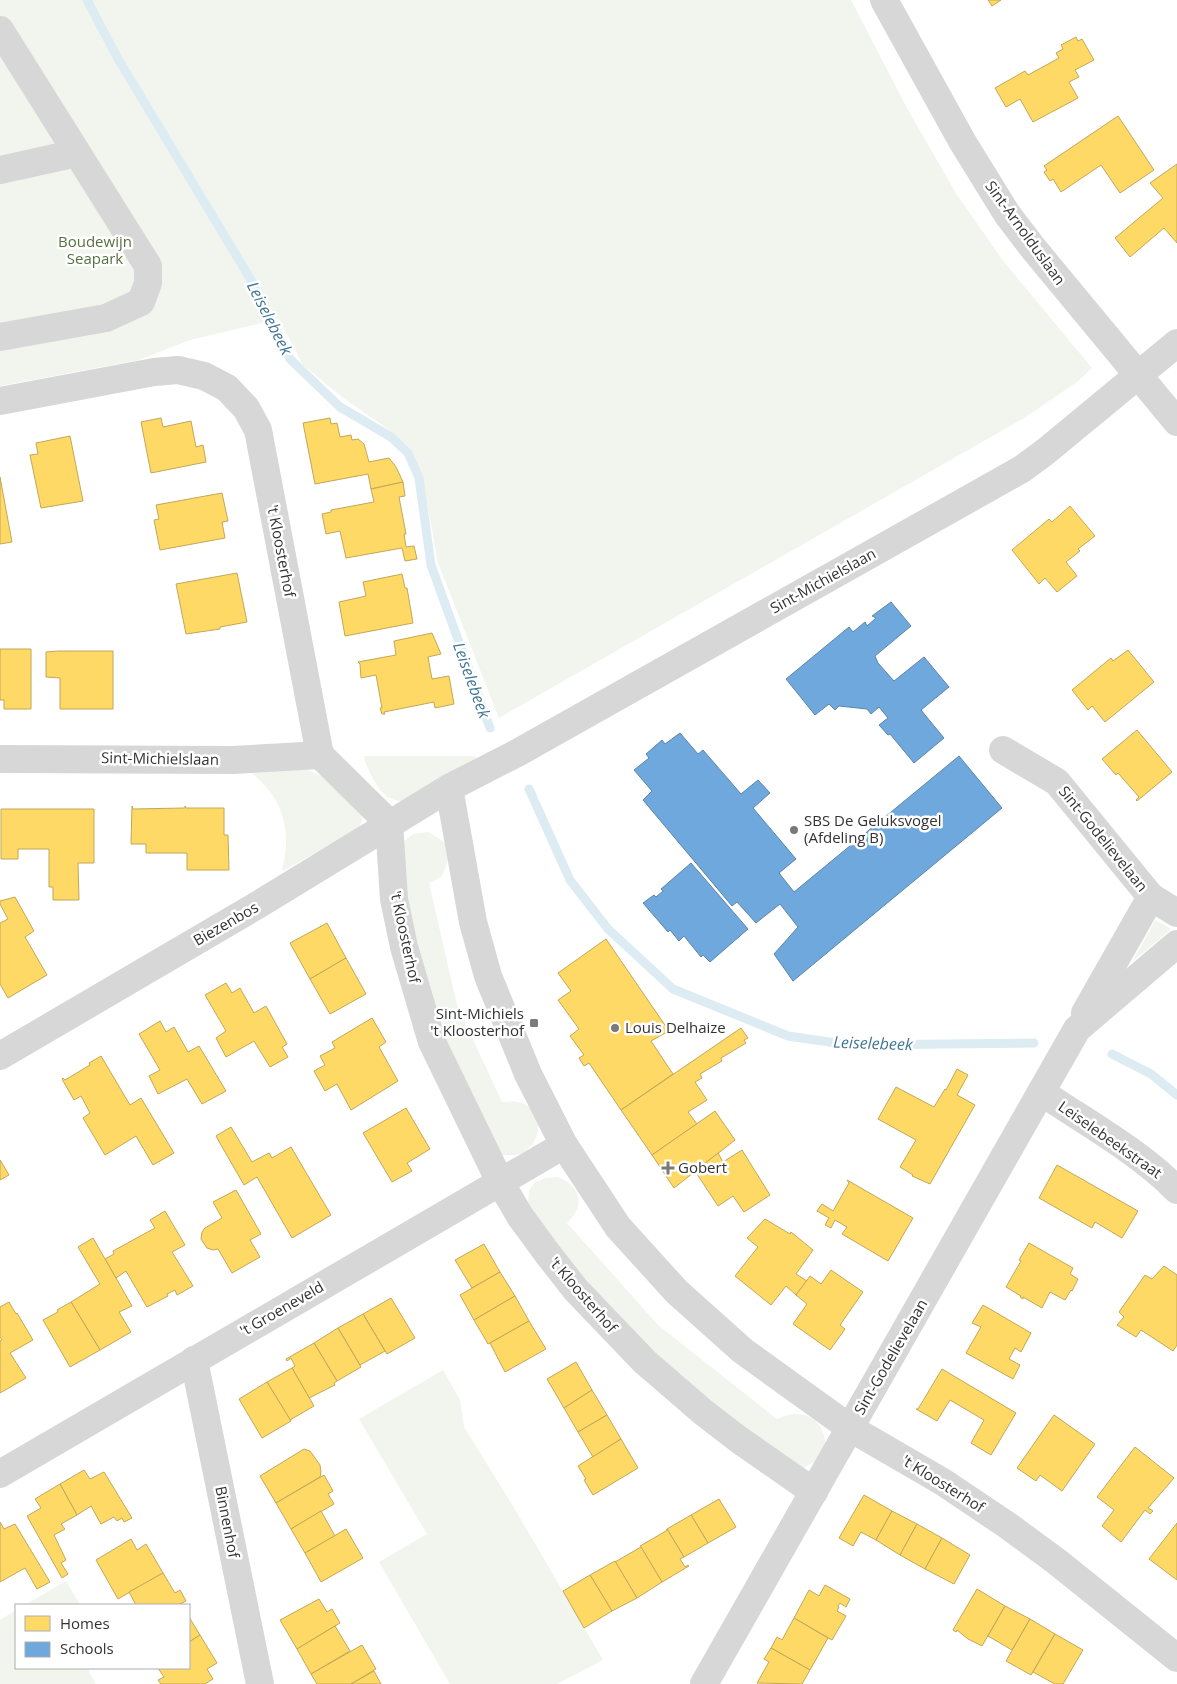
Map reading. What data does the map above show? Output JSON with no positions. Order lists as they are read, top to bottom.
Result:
{
  "streets": {
    "street": [
      "Sint-Arnolduslaan",
      "'t Kloosterhof",
      "Sint-Michielslaan",
      "Sint-Godelievelaan",
      "Biezenbos",
      "Leiselebeekstraat",
      "'t Groeneveld",
      "Binnenhof"
    ]
  },
  "crossings": [
    ["Sint-Arnolduslaan", "Sint-Michielslaan"],
    ["'t Kloosterhof", "Sint-Michielslaan"],
    ["'t Kloosterhof", "Sint-Godelievelaan"],
    ["'t Kloosterhof", "Biezenbos"],
    ["'t Kloosterhof", "'t Groeneveld"],
    ["Sint-Michielslaan", "Biezenbos"],
    ["Sint-Godelievelaan", "Leiselebeekstraat"],
    ["'t Groeneveld", "Binnenhof"]
  ],
  "water": ["Leiselebeek"],
  "parks": ["Boudewijn Seapark"],
  "places": {
    "other": ["SBS De Geluksvogel (Afdeling B)", "Louis Delhaize"],
    "transit": ["Sint-Michiels 't Kloosterhof"],
    "health": ["Gobert"]
  },
  "legend": ["Homes", "Schools"]
}
